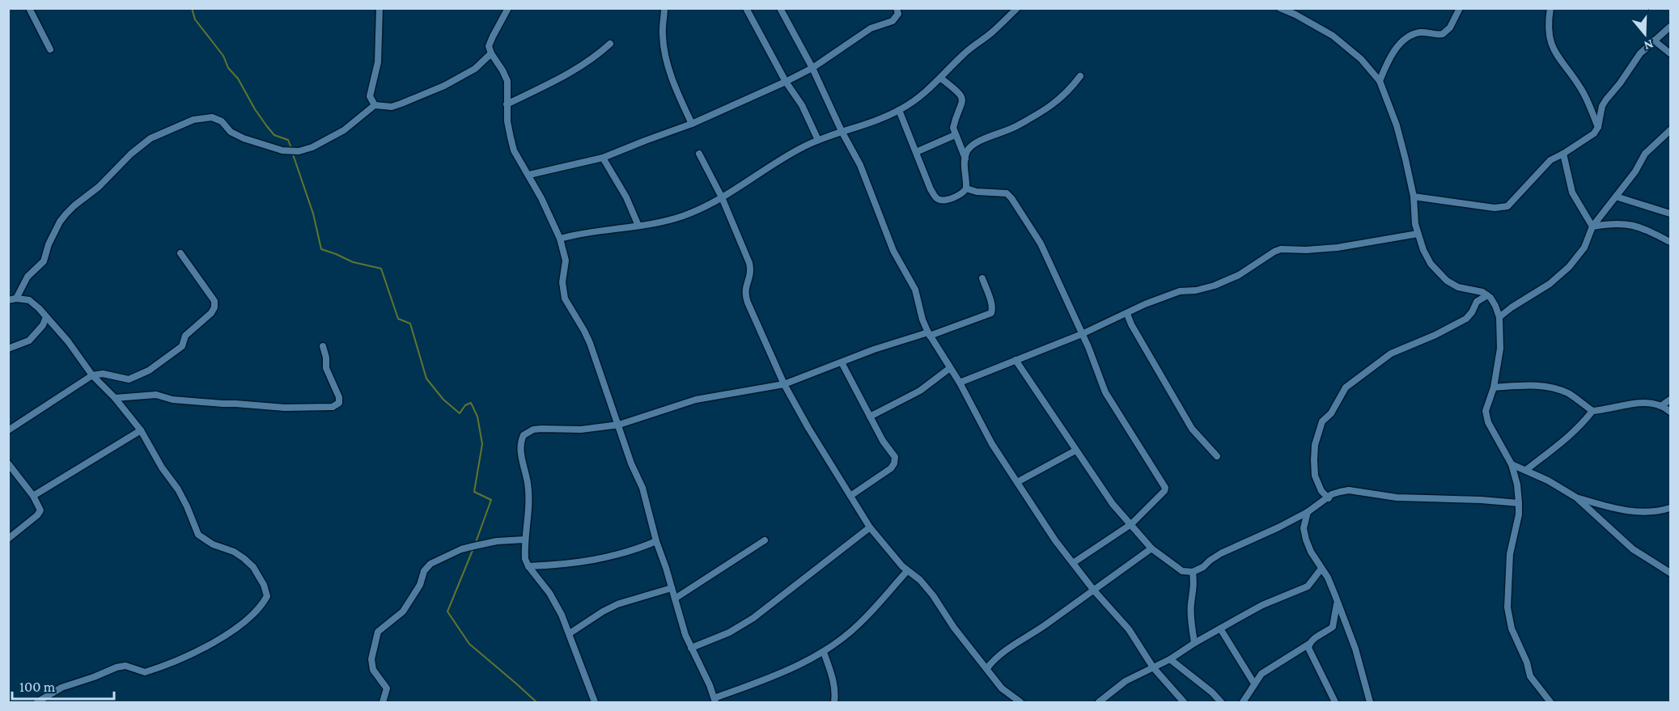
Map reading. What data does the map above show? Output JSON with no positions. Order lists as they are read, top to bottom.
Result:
{
  "scale_bar": "100 m",
  "north": "bottom"
}
